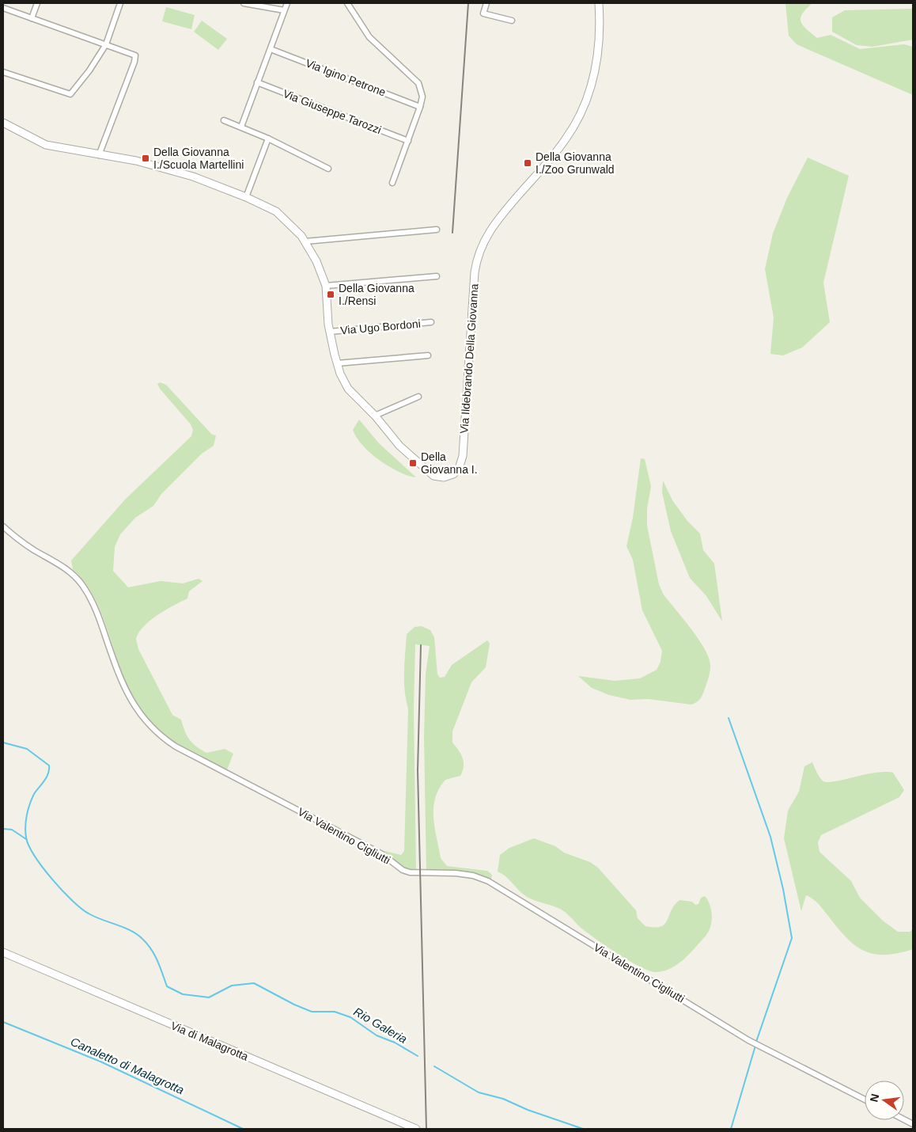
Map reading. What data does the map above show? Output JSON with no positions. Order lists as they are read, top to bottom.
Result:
{
  "streets": {
    "street": [
      "Via Igino Petrone",
      "Via Giuseppe Tarozzi",
      "Via Ugo Bordoni",
      "Via Ildebrando Della Giovanna",
      "Via Valentino Cigliutti",
      "Via di Malagrotta"
    ]
  },
  "crossings": [
    ["Via Ugo Bordoni", "Via Ildebrando Della Giovanna"]
  ],
  "water": ["Rio Galeria", "Canaletto di Malagrotta"],
  "places": {
    "transit": [
      "Della Giovanna I./Scuola Martellini",
      "Della Giovanna I./Zoo Grunwald",
      "Della Giovanna I./Rensi",
      "Della Giovanna I."
    ]
  },
  "north": "left"
}
